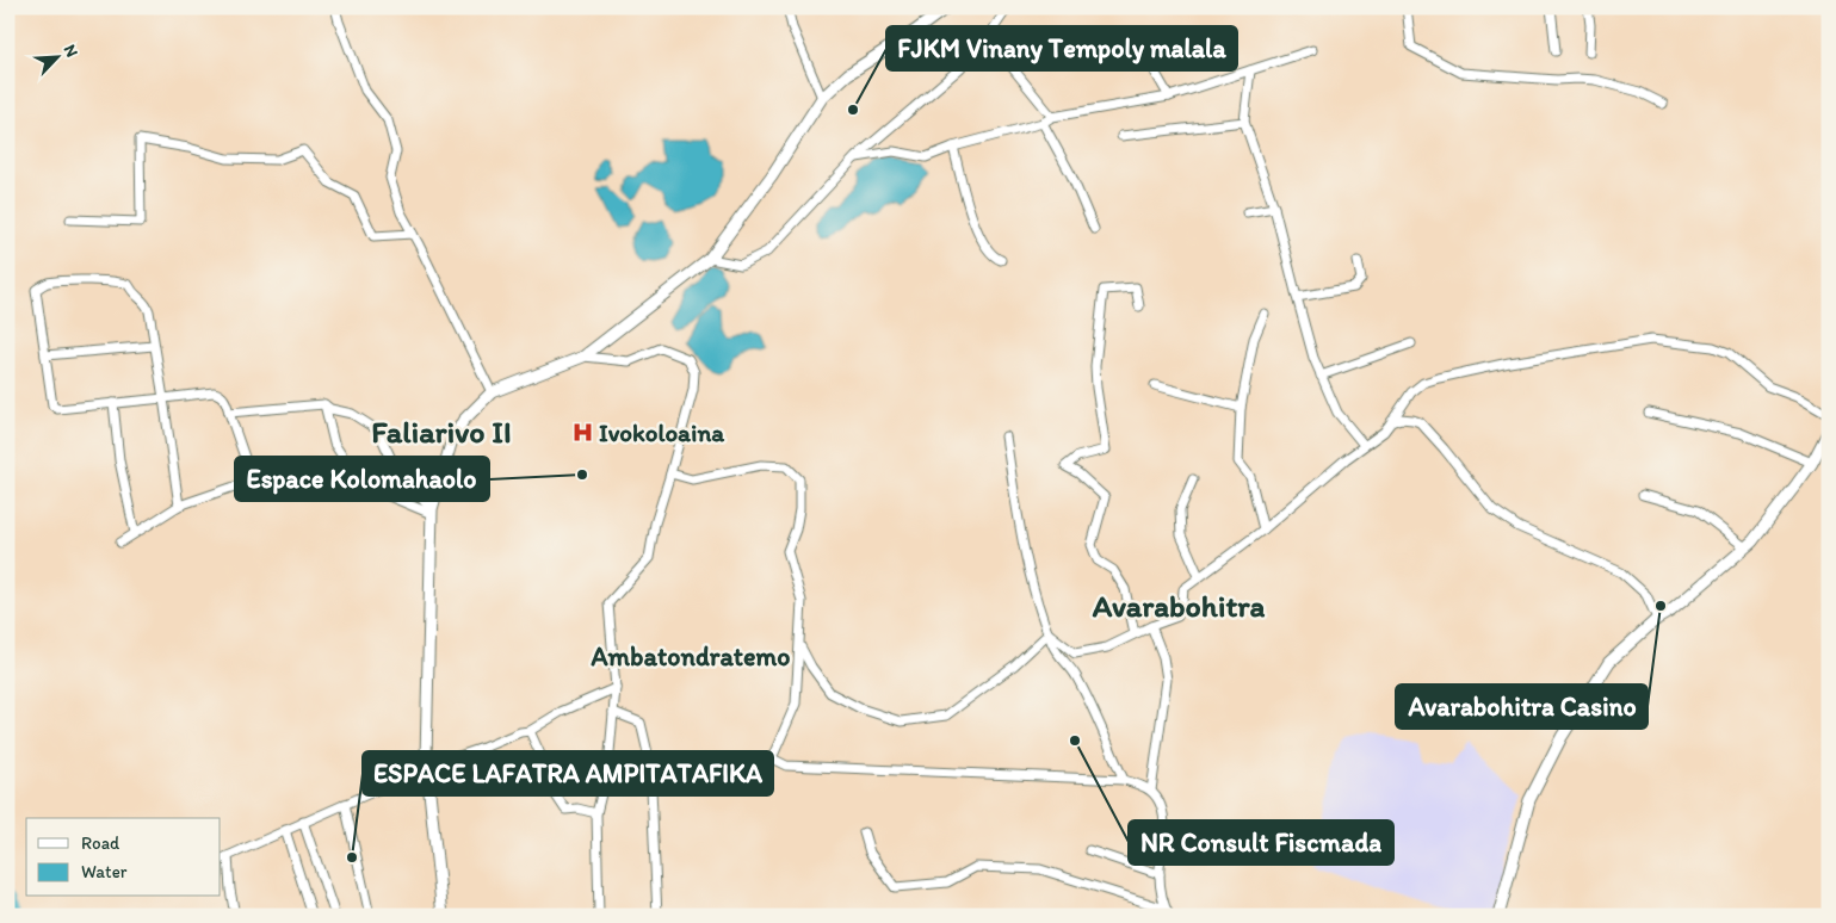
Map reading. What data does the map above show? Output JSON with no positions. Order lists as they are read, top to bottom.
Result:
{
  "districts": ["Faliarivo II", "Avarabohitra", "Ambatondratemo"],
  "places": {
    "other": [
      "FJKM Vinany Tempoly malala",
      "Espace Kolomahaolo",
      "Avarabohitra Casino",
      "NR Consult Fiscmada",
      "ESPACE LAFATRA AMPITATAFIKA"
    ],
    "hospital": ["Ivokoloaina"]
  },
  "legend": ["Road", "Water"],
  "north": "top right"
}
